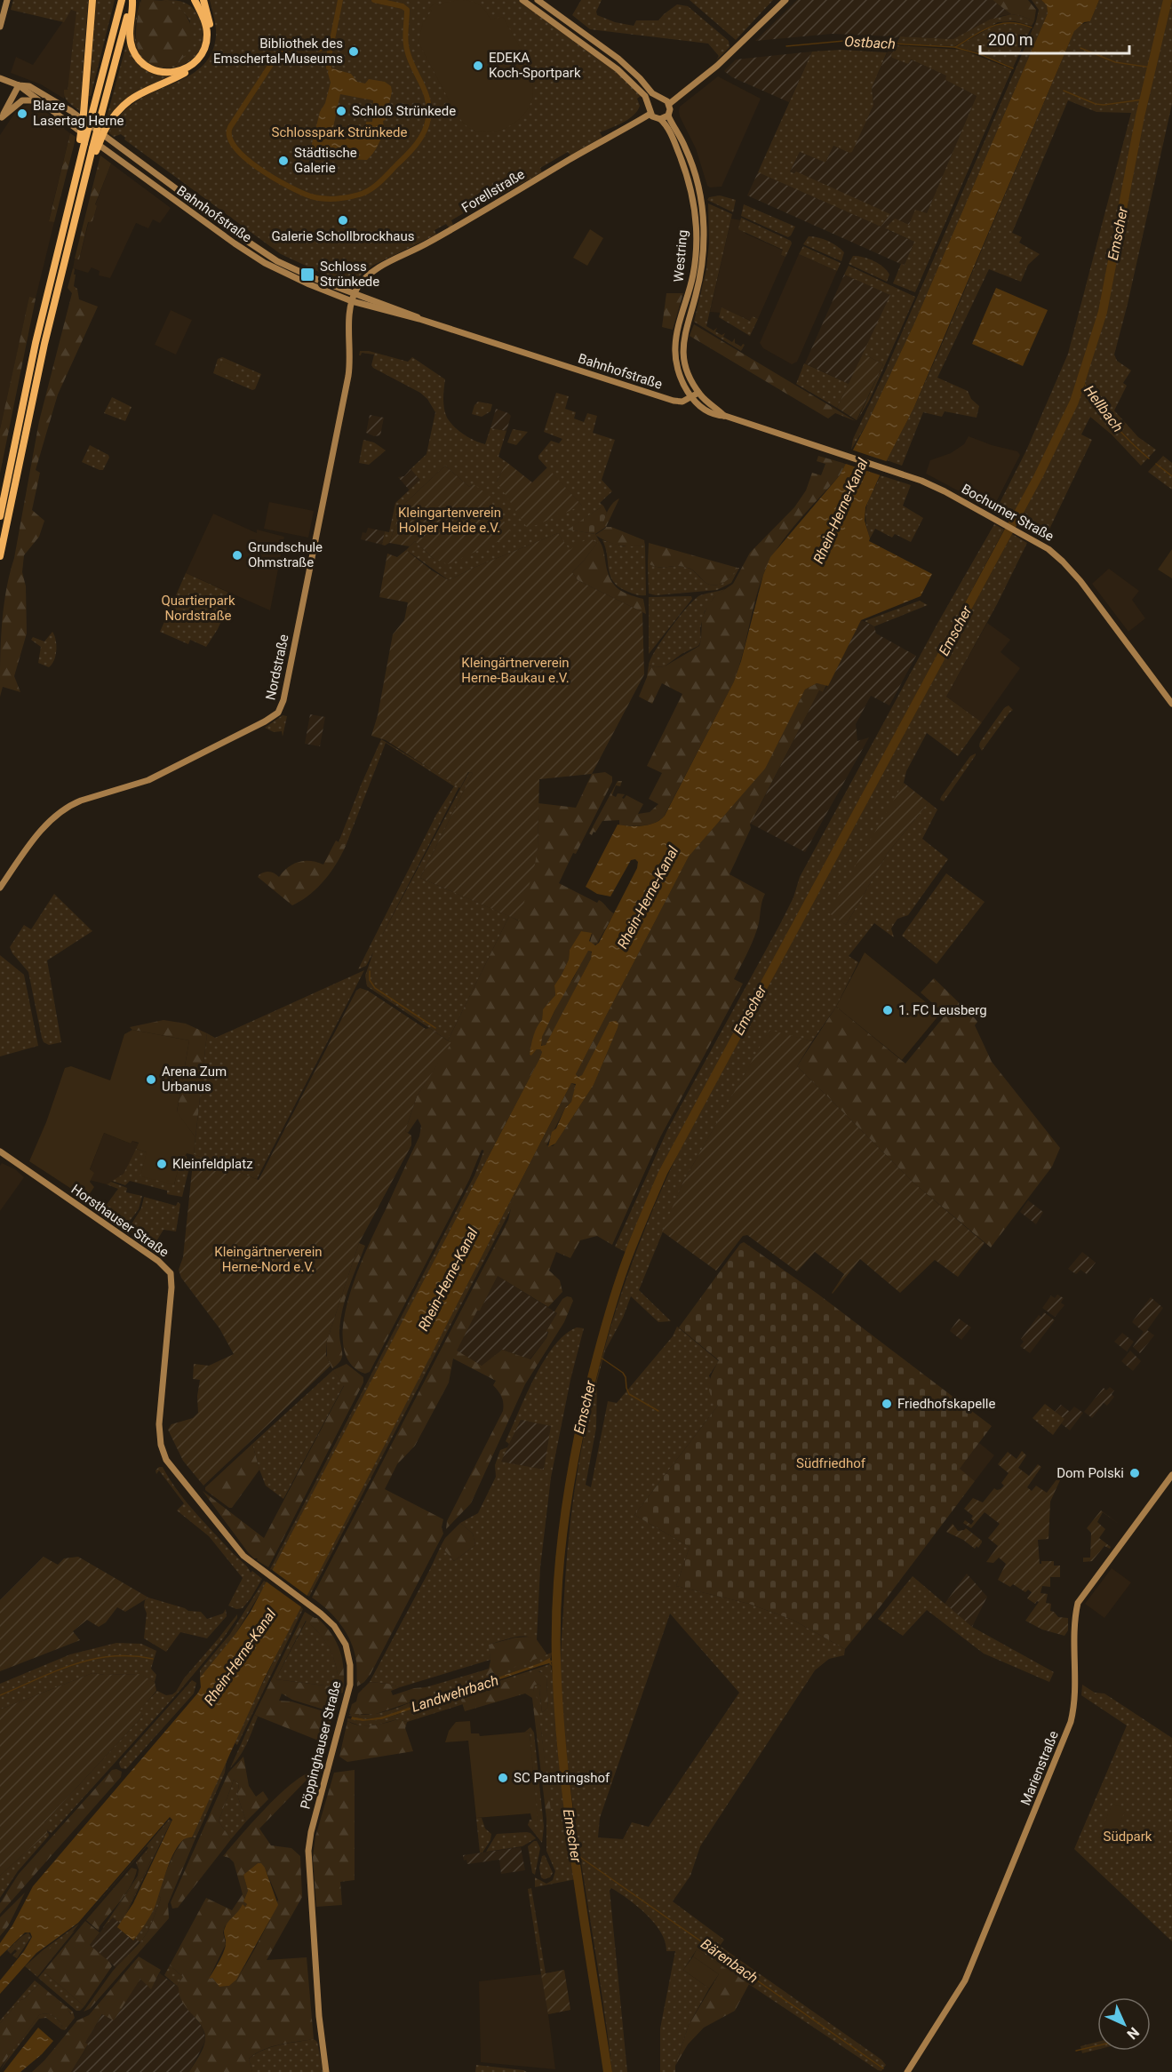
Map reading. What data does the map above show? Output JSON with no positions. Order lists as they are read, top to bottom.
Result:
{
  "streets": {
    "street": [
      "Forellstraße",
      "Bahnhofstraße",
      "Westring",
      "Bochumer Straße",
      "Nordstraße",
      "Horsthauser Straße",
      "Pöppinghauser Straße",
      "Marienstraße"
    ]
  },
  "crossings": [
    ["Forellstraße", "Bahnhofstraße"],
    ["Forellstraße", "Westring"],
    ["Forellstraße", "Nordstraße"],
    ["Bahnhofstraße", "Westring"],
    ["Bahnhofstraße", "Nordstraße"],
    ["Horsthauser Straße", "Pöppinghauser Straße"]
  ],
  "water": [
    "Ostbach",
    "Emscher",
    "Hellbach",
    "Rhein-Herne-Kanal",
    "Landwehrbach",
    "Bärenbach"
  ],
  "parks": [
    "Schlosspark Strünkede",
    "Kleingartenverein Holper Heide e.V.",
    "Quartierpark Nordstraße",
    "Kleingärtnerverein Herne-Baukau e.V.",
    "Kleingärtnerverein Herne-Nord e.V.",
    "Südfriedhof",
    "Südpark"
  ],
  "places": {
    "other": [
      "Bibliothek des Emschertal-Museums",
      "EDEKA Koch-Sportpark",
      "Schloß Strünkede",
      "Blaze Lasertag Herne",
      "Städtische Galerie",
      "Galerie Schollbrockhaus",
      "Grundschule Ohmstraße",
      "1. FC Leusberg",
      "Arena Zum Urbanus",
      "Kleinfeldplatz",
      "Friedhofskapelle",
      "Dom Polski",
      "SC Pantringshof"
    ],
    "transit": ["Schloss Strünkede"]
  },
  "scale_bar": "200 m",
  "north": "bottom right"
}
